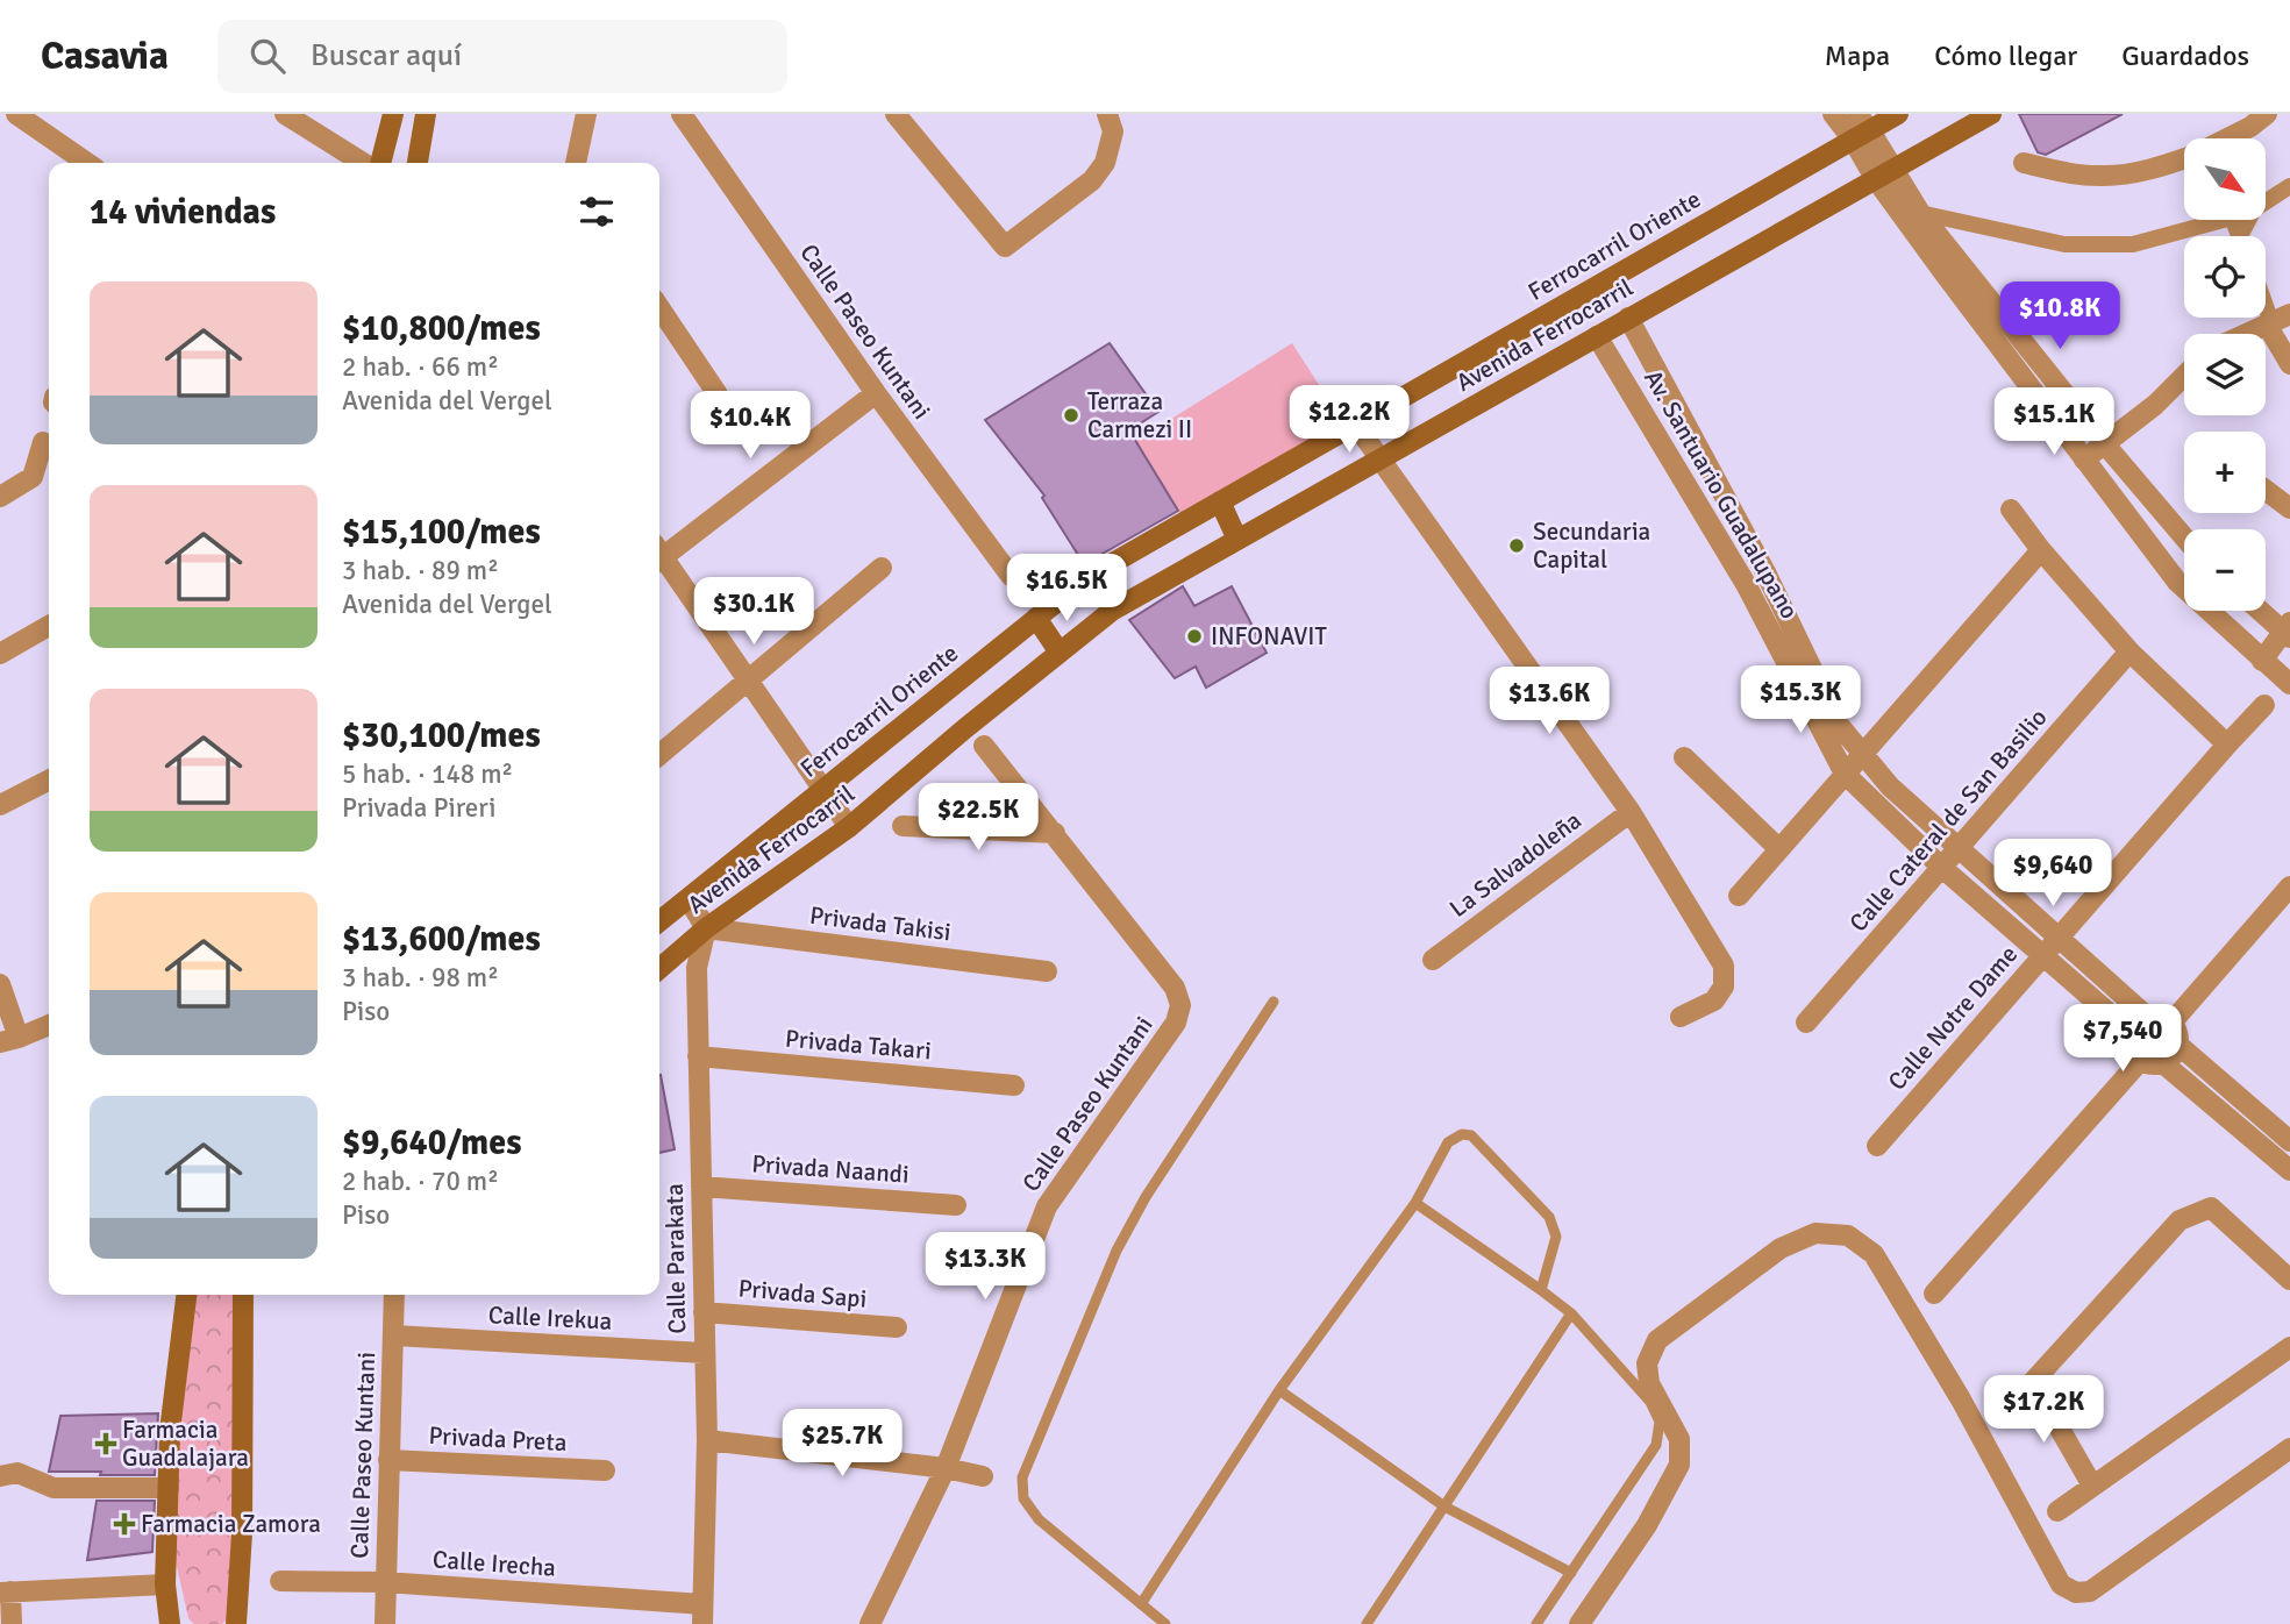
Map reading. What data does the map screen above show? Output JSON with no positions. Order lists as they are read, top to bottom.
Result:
{
  "streets": {
    "main road": ["Ferrocarril Oriente", "Avenida Ferrocarril"],
    "street": [
      "Calle Paseo Kuntani",
      "Av. Santuario Guadalupano",
      "Calle Cateral de San Basilio",
      "La Salvadoleña",
      "Privada Takisi",
      "Calle Notre Dame",
      "Privada Takari",
      "Privada Naandi",
      "Calle Parakata",
      "Privada Sapi",
      "Calle Irekua",
      "Privada Preta",
      "Calle Irecha"
    ]
  },
  "crossings": [
    ["Calle Paseo Kuntani", "Calle Irekua"],
    ["Calle Paseo Kuntani", "Privada Preta"],
    ["Calle Paseo Kuntani", "Calle Irecha"],
    ["Avenida Ferrocarril", "Av. Santuario Guadalupano"],
    ["Avenida Ferrocarril", "Privada Takisi"],
    ["Avenida Ferrocarril", "Calle Parakata"],
    ["Av. Santuario Guadalupano", "Calle Cateral de San Basilio"],
    ["Av. Santuario Guadalupano", "Calle Notre Dame"],
    ["Privada Takisi", "Calle Parakata"],
    ["Privada Takari", "Calle Parakata"],
    ["Privada Naandi", "Calle Parakata"],
    ["Calle Parakata", "Privada Sapi"],
    ["Calle Parakata", "Calle Irekua"],
    ["Calle Parakata", "Calle Irecha"]
  ],
  "places": {
    "other": ["Terraza Carmezi II", "Secundaria Capital", "INFONAVIT"],
    "health": ["Farmacia Guadalajara", "Farmacia Zamora"]
  },
  "north": "bottom right",
  "page": {
    "header": "Casavia",
    "search": "Buscar aquí",
    "nav": ["Mapa", "Cómo llegar", "Guardados"],
    "map_buttons": ["+", "−"],
    "heading": "14 viviendas",
    "list": [
      {
        "name": "$10,800/mes",
        "note": "2 hab. · 66 m² · Avenida del Vergel"
      },
      {
        "name": "$15,100/mes",
        "note": "3 hab. · 89 m² · Avenida del Vergel"
      },
      {
        "name": "$30,100/mes",
        "note": "5 hab. · 148 m² · Privada Pireri"
      },
      {
        "name": "$13,600/mes",
        "note": "3 hab. · 98 m² · Piso"
      },
      {
        "name": "$9,640/mes",
        "note": "2 hab. · 70 m² · Piso"
      }
    ],
    "price": [
      "$10.8K",
      "$12.2K",
      "$15.1K",
      "$10.4K",
      "$16.5K",
      "$30.1K",
      "$15.3K",
      "$13.6K",
      "$22.5K",
      "$9,640",
      "$7,540",
      "$13.3K",
      "$17.2K",
      "$25.7K"
    ]
  }
}
